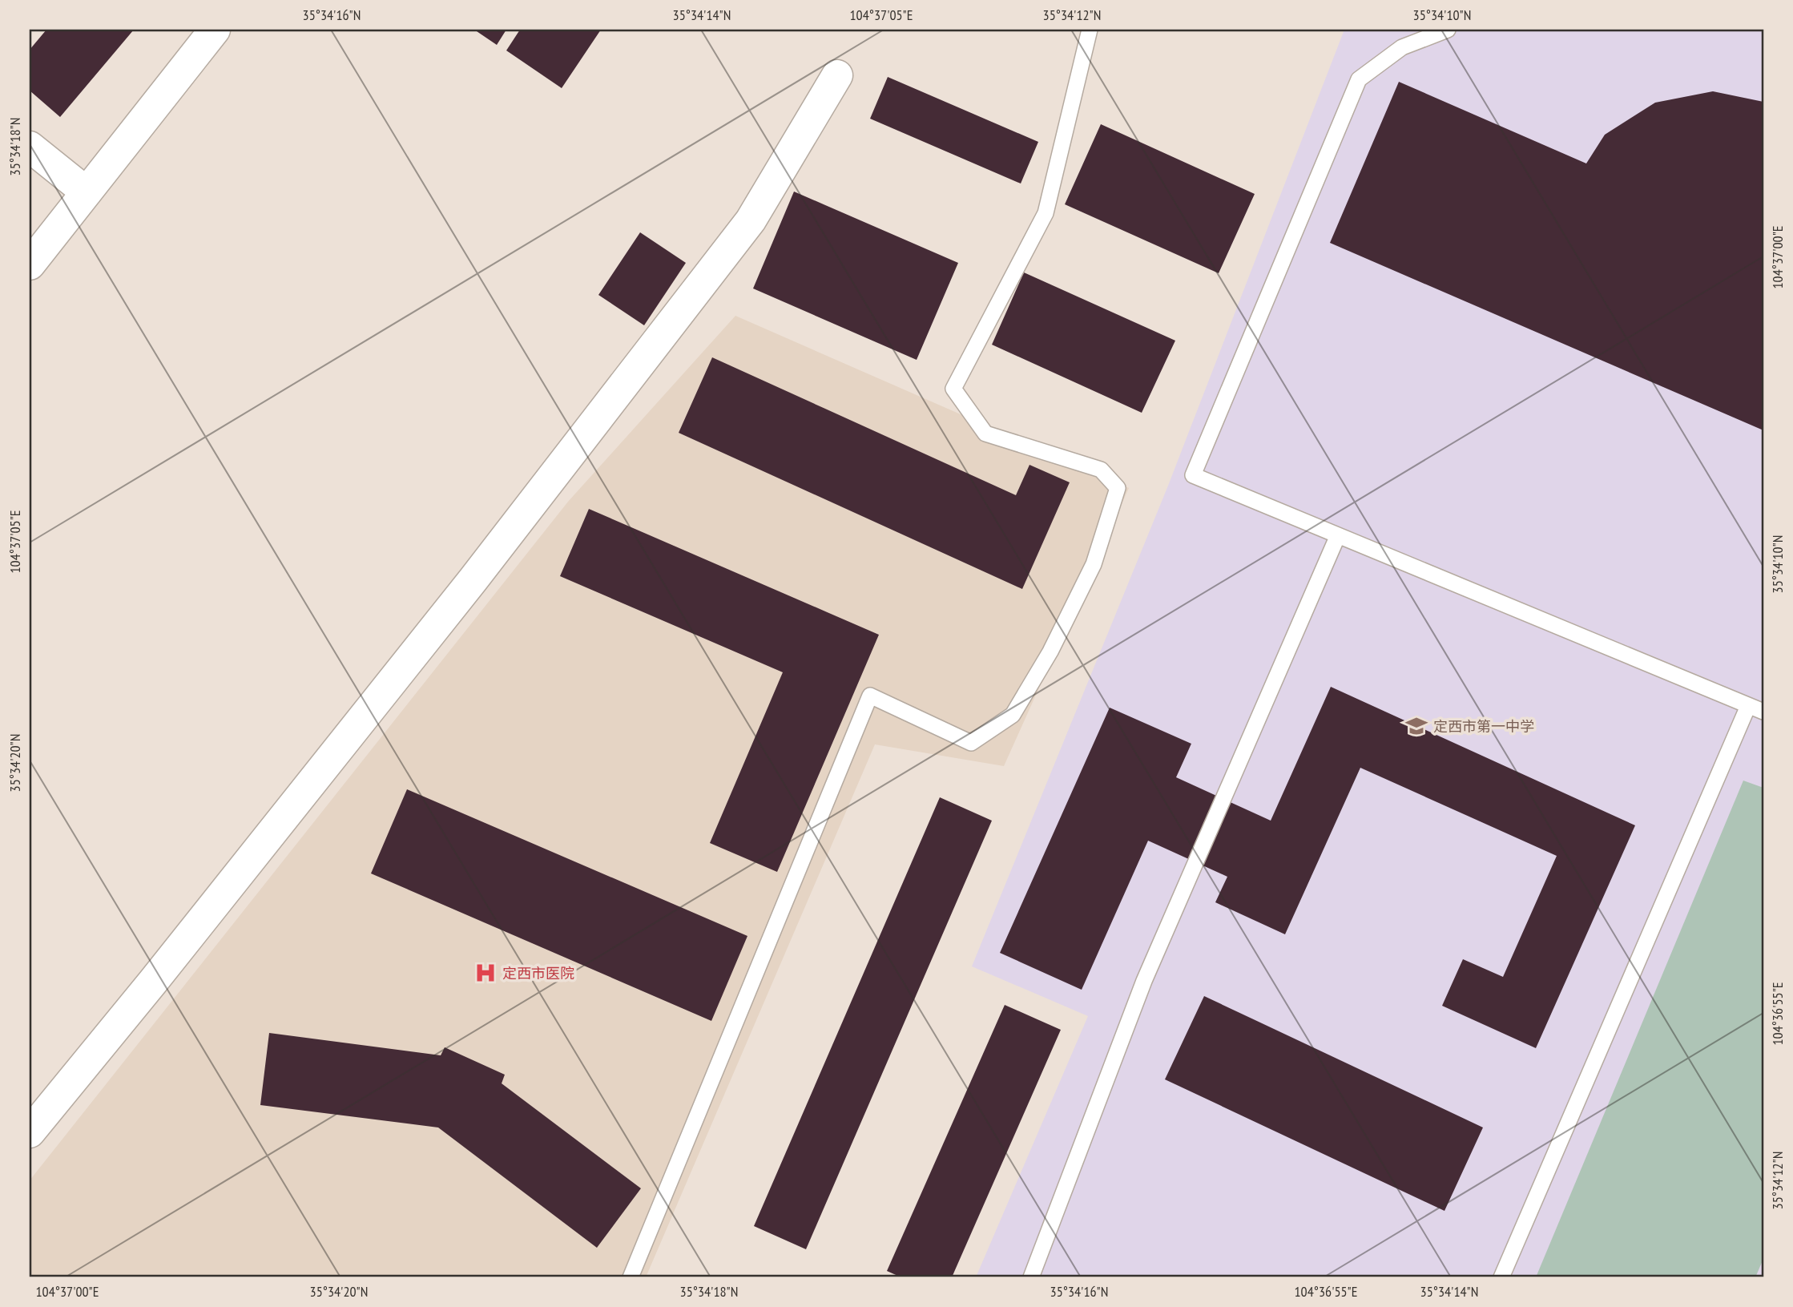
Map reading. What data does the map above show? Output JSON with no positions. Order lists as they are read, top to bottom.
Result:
{
  "places": {
    "school or university": ["定西市第一中学"],
    "hospital": ["定西市医院"]
  },
  "coordinates": [
    "35°34'16\"N",
    "35°34'14\"N",
    "104°37'05\"E",
    "35°34'12\"N",
    "35°34'10\"N",
    "35°34'18\"N",
    "104°37'00\"E",
    "35°34'20\"N",
    "104°36'55\"E"
  ]
}
